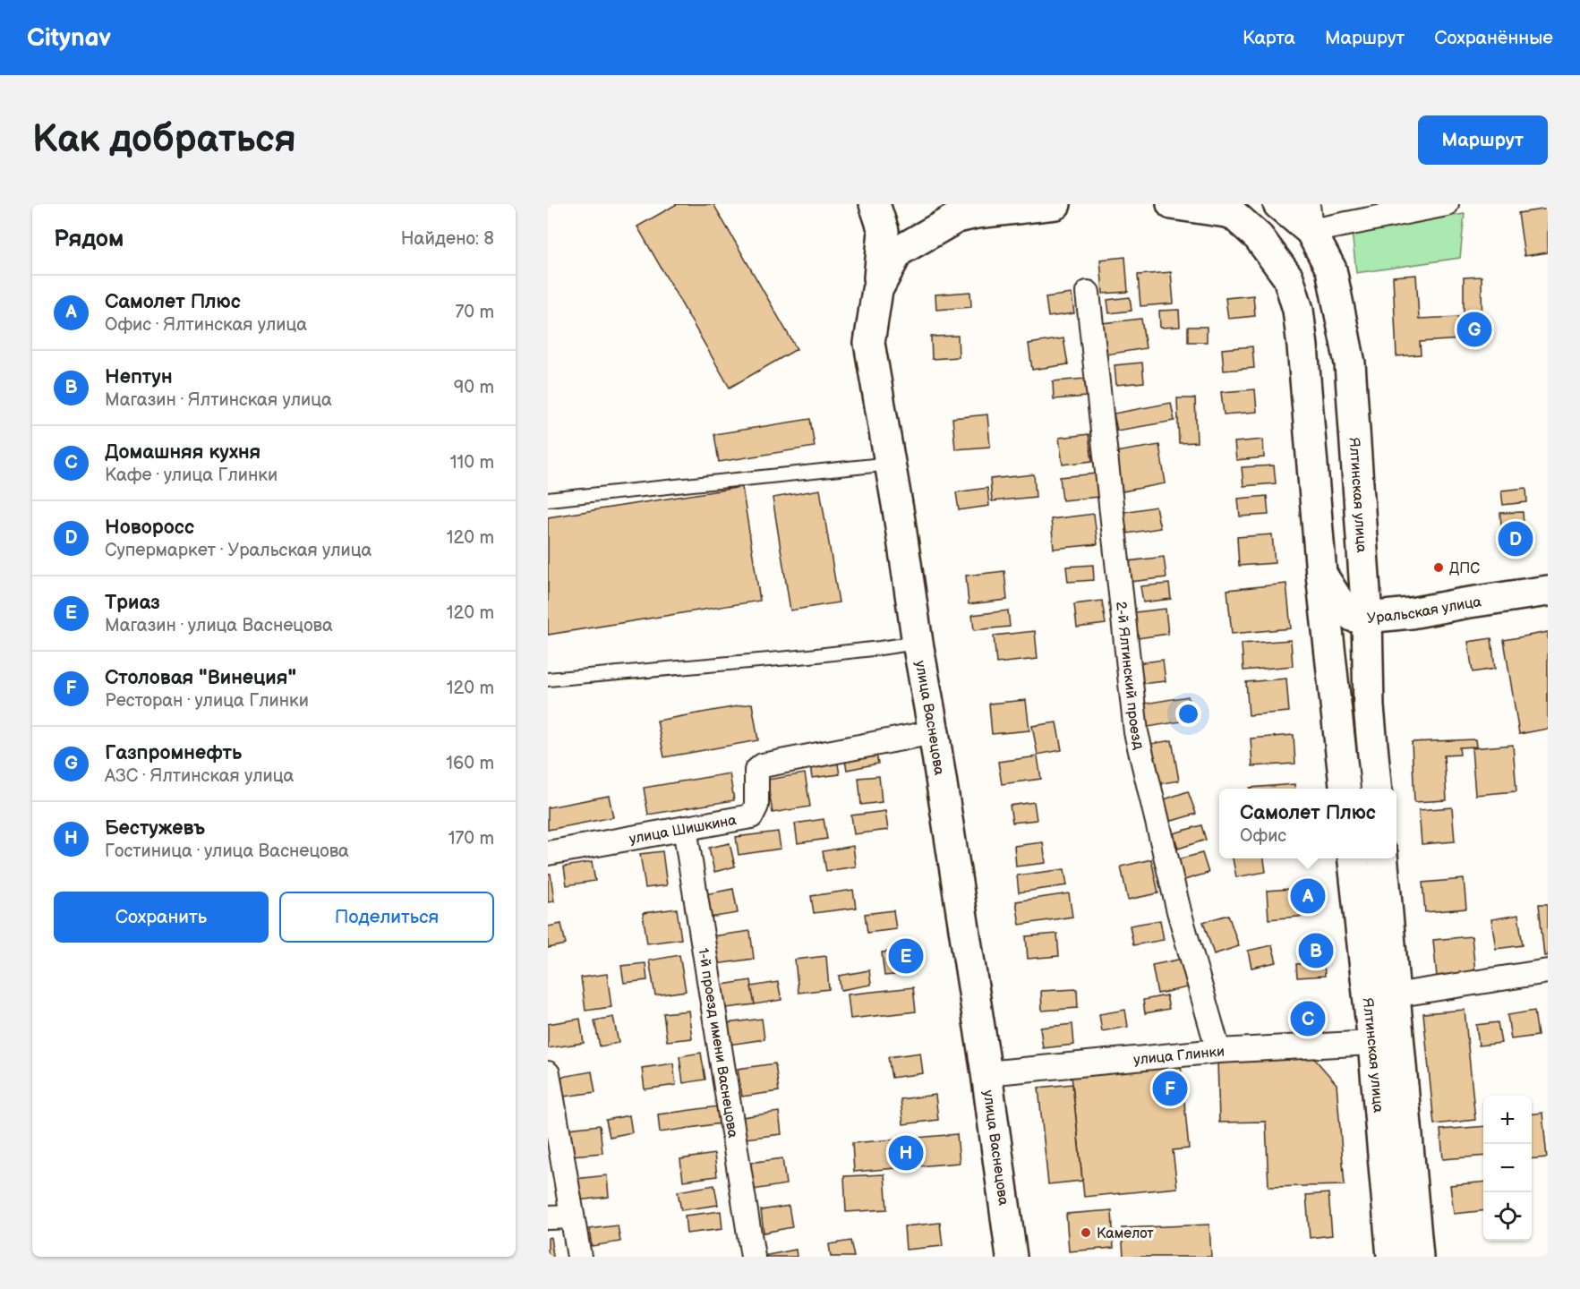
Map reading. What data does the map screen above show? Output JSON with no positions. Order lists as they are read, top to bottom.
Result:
{
  "streets": {
    "main road": ["Ялтинская улица", "Уральская улица", "улица Васнецова"],
    "street": [
      "2-й Ялтинский проезд",
      "улица Шишкина",
      "1-й проезд имени Васнецова",
      "улица Глинки"
    ]
  },
  "crossings": [
    ["Ялтинская улица", "Уральская улица"],
    ["Ялтинская улица", "улица Глинки"],
    ["2-й Ялтинский проезд", "улица Глинки"],
    ["улица Васнецова", "улица Шишкина"],
    ["улица Васнецова", "улица Глинки"],
    ["улица Шишкина", "1-й проезд имени Васнецова"]
  ],
  "places": ["ДПС", "Камелот"],
  "page": {
    "header": "Citynav",
    "nav": ["Карта", "Маршрут", "Сохранённые"],
    "buttons": [
      "Маршрут",
      ["Сохранить", "Поделиться"]
    ],
    "title": "Как добраться",
    "heading": ["Рядом", "Найдено: 8"],
    "list": [
      {
        "mark": "A",
        "name": "Самолет Плюс",
        "note": "Офис · Ялтинская улица",
        "value": "70 m"
      },
      {
        "mark": "B",
        "name": "Нептун",
        "note": "Магазин · Ялтинская улица",
        "value": "90 m"
      },
      {
        "mark": "C",
        "name": "Домашняя кухня",
        "note": "Кафе · улица Глинки",
        "value": "110 m"
      },
      {
        "mark": "D",
        "name": "Новоросс",
        "note": "Супермаркет · Уральская улица",
        "value": "120 m"
      },
      {
        "mark": "E",
        "name": "Триаз",
        "note": "Магазин · улица Васнецова",
        "value": "120 m"
      },
      {
        "mark": "F",
        "name": "Столовая \"Винеция\"",
        "note": "Ресторан · улица Глинки",
        "value": "120 m"
      },
      {
        "mark": "G",
        "name": "Газпромнефть",
        "note": "АЗС · Ялтинская улица",
        "value": "160 m"
      },
      {
        "mark": "H",
        "name": "Бестужевъ",
        "note": "Гостиница · улица Васнецова",
        "value": "170 m"
      }
    ],
    "pins": [
      "G",
      "D",
      "A",
      "B",
      "E",
      "C",
      "F",
      "H"
    ],
    "popup": ["Самолет Плюс", "Офис"],
    "map_buttons": ["+", "−"]
  }
}
